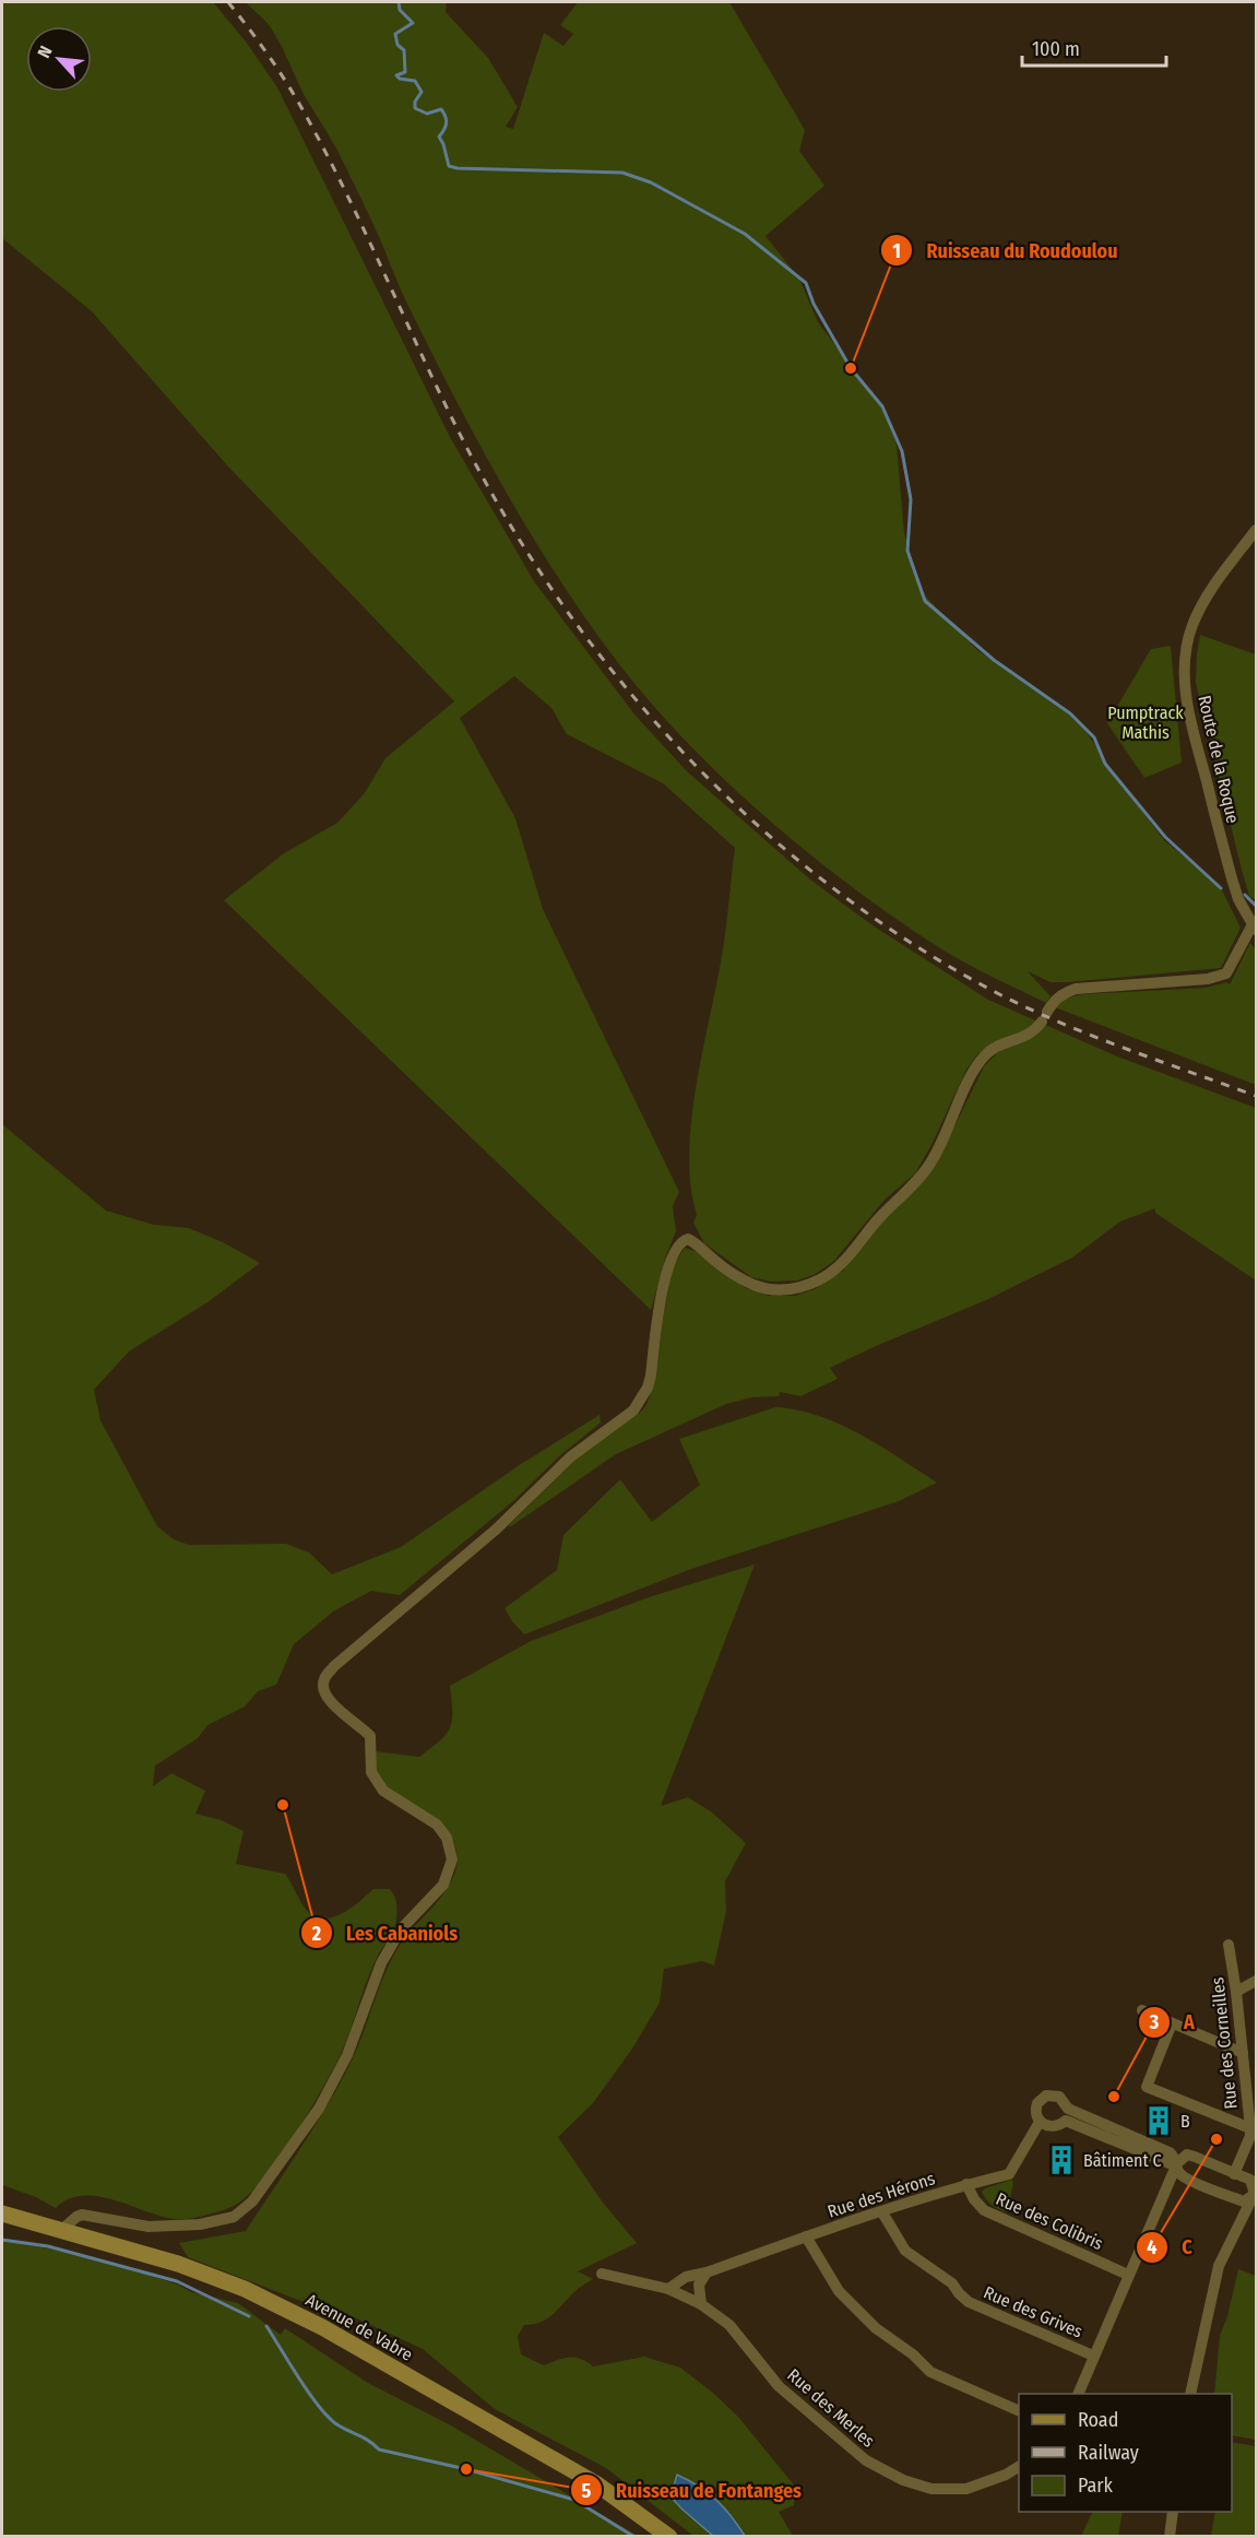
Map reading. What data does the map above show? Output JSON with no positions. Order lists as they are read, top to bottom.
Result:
{
  "streets": {
    "main road": ["Avenue de Vabre"],
    "street": [
      "Route de la Roque",
      "Rue des Corneilles",
      "Rue des Hérons",
      "Rue des Colibris",
      "Rue des Grives",
      "Rue des Merles"
    ]
  },
  "crossings": [
    ["Rue des Hérons", "Rue des Colibris"],
    ["Rue des Hérons", "Rue des Grives"]
  ],
  "parks": ["Pumptrack Mathis"],
  "places": {
    "other": [
      "Ruisseau du Roudoulou",
      "Les Cabaniols",
      "A",
      "C",
      "Ruisseau de Fontanges"
    ],
    "building": ["B", "Bâtiment C"]
  },
  "legend": ["Road", "Railway", "Park"],
  "scale_bar": "100 m",
  "north": "top left"
}
